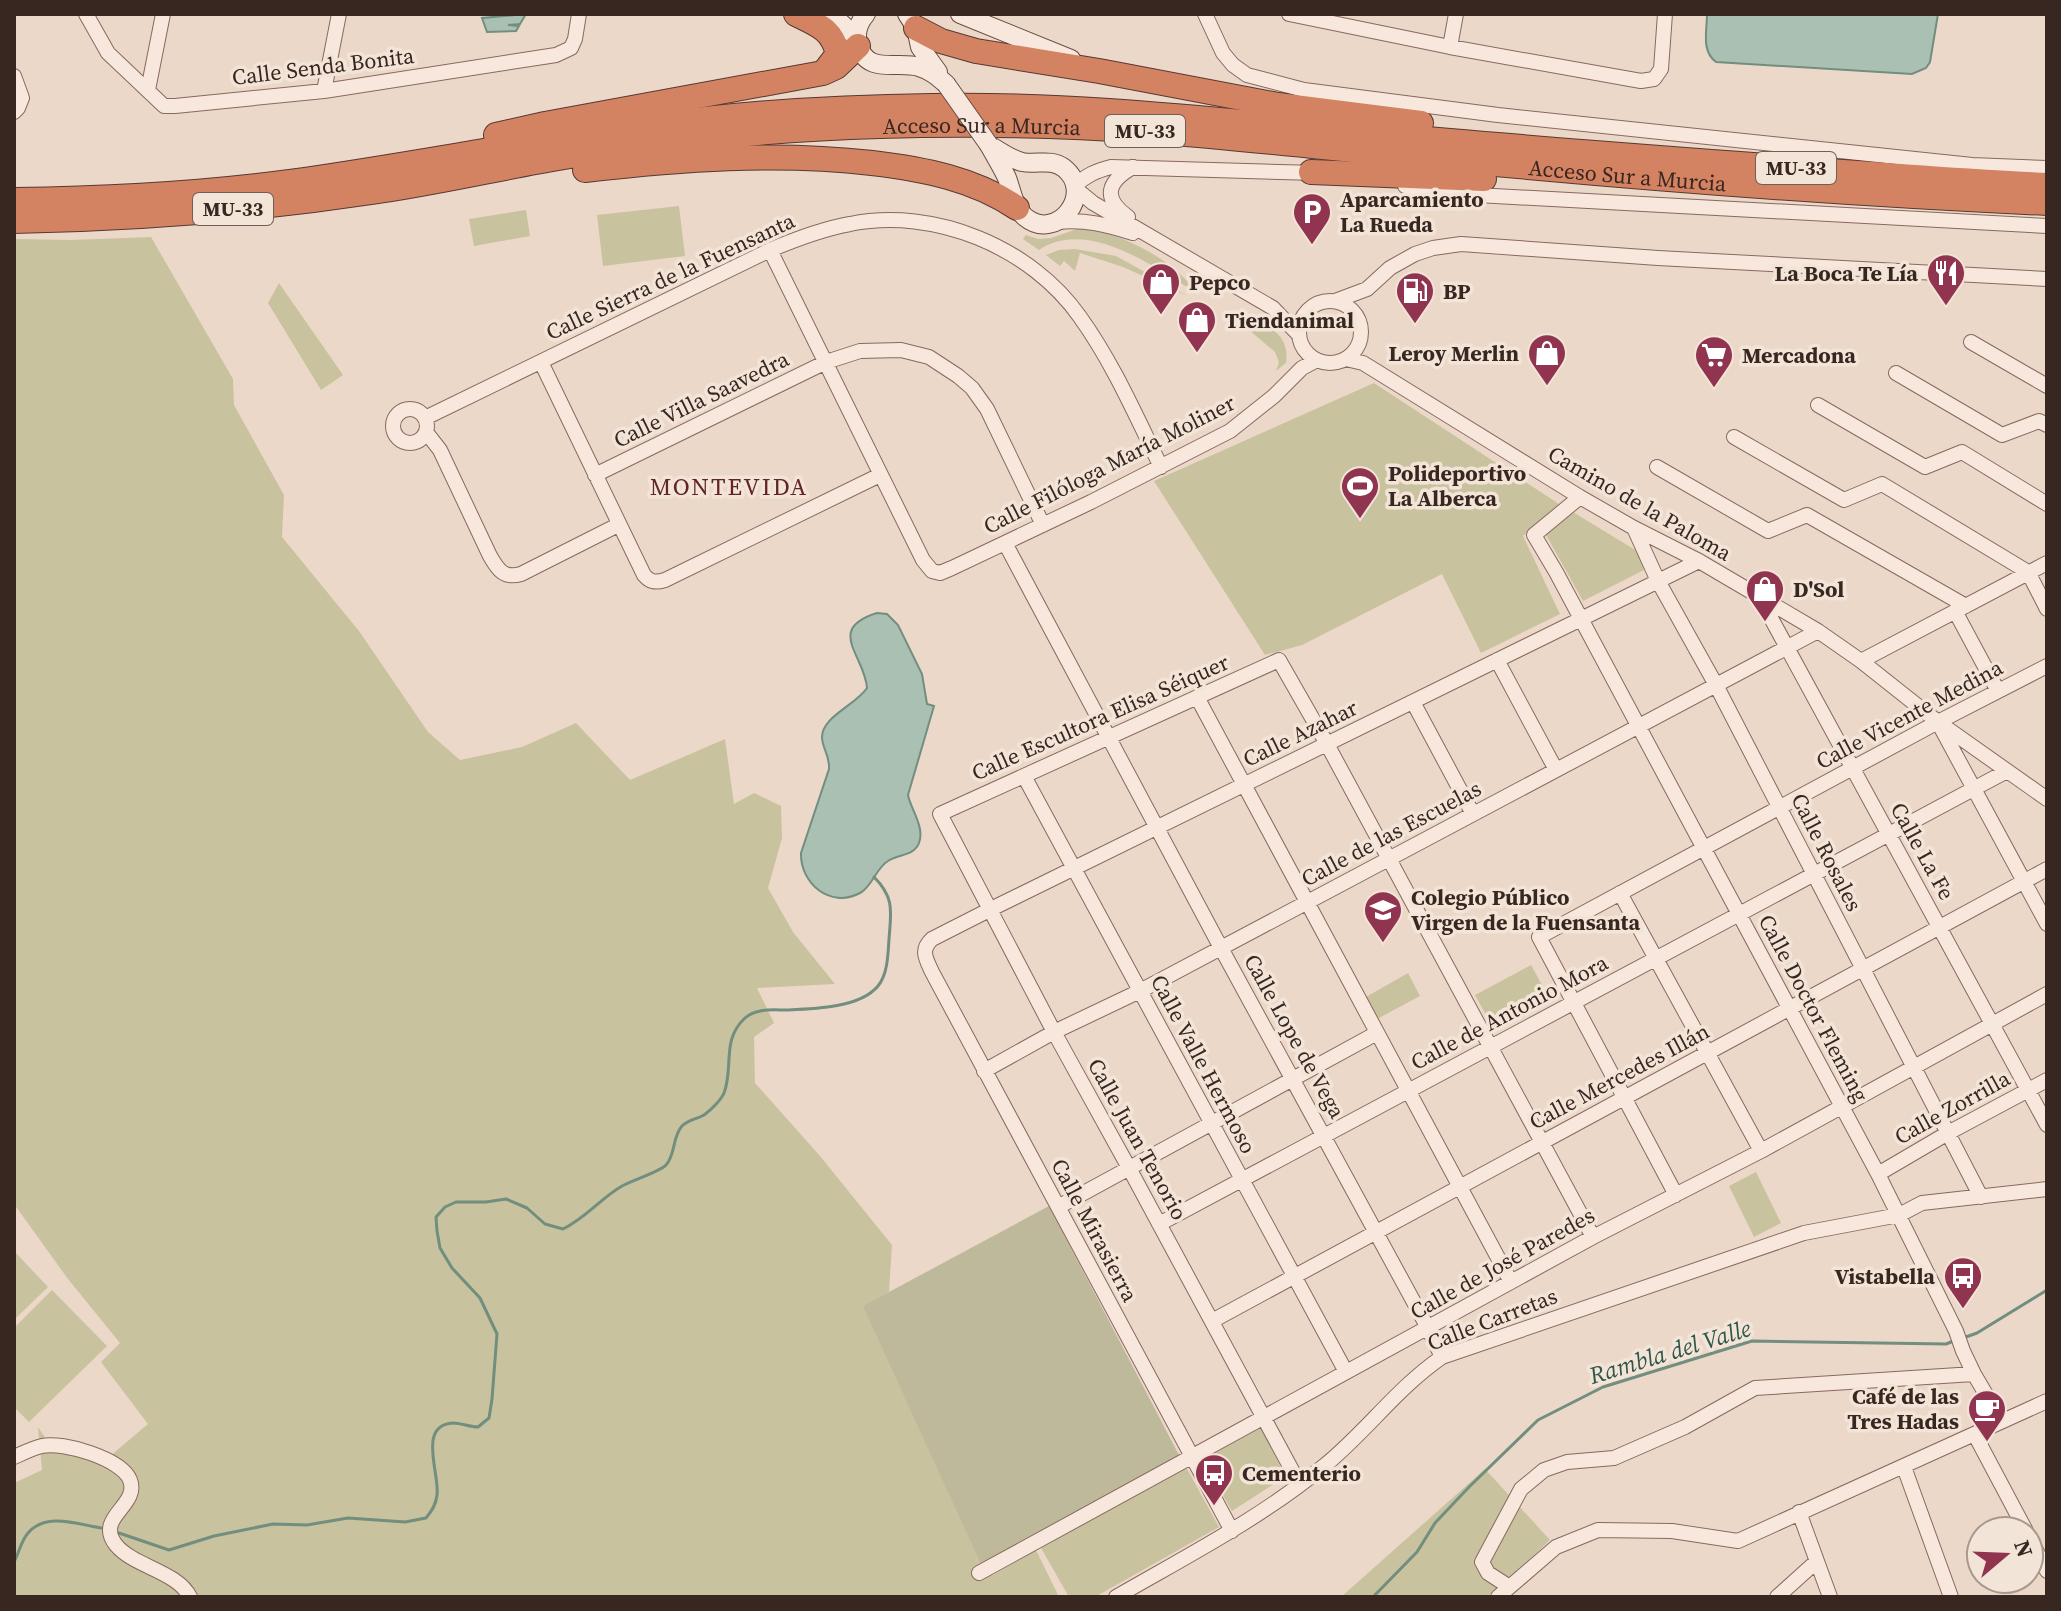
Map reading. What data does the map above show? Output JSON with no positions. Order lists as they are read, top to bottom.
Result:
{
  "streets": {
    "highway": ["Acceso Sur a Murcia", "MU-33"],
    "street": [
      "Calle Senda Bonita",
      "Calle Sierra de la Fuensanta",
      "Calle Villa Saavedra",
      "Calle Filóloga María Moliner",
      "Camino de la Paloma",
      "Calle Vicente Medina",
      "Calle Escultora Elisa Séiquer",
      "Calle Azahar",
      "Calle de las Escuelas",
      "Calle La Fe",
      "Calle Rosales",
      "Calle Doctor Fleming",
      "Calle de Antonio Mora",
      "Calle Lope de Vega",
      "Calle Valle Hermoso",
      "Calle Mercedes Illán",
      "Calle Zorrilla",
      "Calle Juan Tenorio",
      "Calle Mirasierra",
      "Calle de José Paredes",
      "Calle Carretas"
    ]
  },
  "crossings": [
    ["Calle Sierra de la Fuensanta", "Calle Filóloga María Moliner"],
    ["Calle Villa Saavedra", "Calle Filóloga María Moliner"],
    ["Calle Filóloga María Moliner", "Camino de la Paloma"],
    ["Calle Filóloga María Moliner", "Calle Lope de Vega"],
    ["Camino de la Paloma", "Calle Vicente Medina"],
    ["Camino de la Paloma", "Calle Azahar"],
    ["Camino de la Paloma", "Calle de las Escuelas"],
    ["Camino de la Paloma", "Calle La Fe"],
    ["Camino de la Paloma", "Calle Rosales"],
    ["Camino de la Paloma", "Calle Doctor Fleming"],
    ["Camino de la Paloma", "Calle de Antonio Mora"],
    ["Calle Vicente Medina", "Calle La Fe"],
    ["Calle Vicente Medina", "Calle Rosales"],
    ["Calle Vicente Medina", "Calle Doctor Fleming"],
    ["Calle Vicente Medina", "Calle de Antonio Mora"],
    ["Calle Escultora Elisa Séiquer", "Calle Azahar"],
    ["Calle Escultora Elisa Séiquer", "Calle Lope de Vega"],
    ["Calle Escultora Elisa Séiquer", "Calle Valle Hermoso"],
    ["Calle Escultora Elisa Séiquer", "Calle Juan Tenorio"],
    ["Calle Azahar", "Calle Rosales"],
    ["Calle Azahar", "Calle Doctor Fleming"],
    ["Calle Azahar", "Calle Lope de Vega"],
    ["Calle Azahar", "Calle Valle Hermoso"],
    ["Calle Azahar", "Calle Juan Tenorio"],
    ["Calle Azahar", "Calle Mirasierra"],
    ["Calle de las Escuelas", "Calle La Fe"],
    ["Calle de las Escuelas", "Calle Rosales"],
    ["Calle de las Escuelas", "Calle Doctor Fleming"],
    ["Calle de las Escuelas", "Calle Lope de Vega"],
    ["Calle de las Escuelas", "Calle Valle Hermoso"],
    ["Calle de las Escuelas", "Calle Juan Tenorio"],
    ["Calle de las Escuelas", "Calle Mirasierra"],
    ["Calle La Fe", "Calle de Antonio Mora"],
    ["Calle La Fe", "Calle Mercedes Illán"],
    ["Calle La Fe", "Calle Zorrilla"],
    ["Calle La Fe", "Calle de José Paredes"],
    ["Calle Rosales", "Calle de Antonio Mora"],
    ["Calle Rosales", "Calle Mercedes Illán"],
    ["Calle Rosales", "Calle Zorrilla"],
    ["Calle Rosales", "Calle de José Paredes"],
    ["Calle Rosales", "Calle Carretas"],
    ["Calle Doctor Fleming", "Calle de Antonio Mora"],
    ["Calle Doctor Fleming", "Calle Mercedes Illán"],
    ["Calle Doctor Fleming", "Calle Zorrilla"],
    ["Calle Doctor Fleming", "Calle de José Paredes"],
    ["Calle Doctor Fleming", "Calle Carretas"],
    ["Calle de Antonio Mora", "Calle Lope de Vega"],
    ["Calle de Antonio Mora", "Calle Valle Hermoso"],
    ["Calle de Antonio Mora", "Calle Juan Tenorio"],
    ["Calle Lope de Vega", "Calle Mercedes Illán"],
    ["Calle Lope de Vega", "Calle de José Paredes"],
    ["Calle Lope de Vega", "Calle Carretas"],
    ["Calle Valle Hermoso", "Calle Mercedes Illán"],
    ["Calle Valle Hermoso", "Calle de José Paredes"],
    ["Calle Mercedes Illán", "Calle Juan Tenorio"],
    ["Calle Juan Tenorio", "Calle de José Paredes"],
    ["Calle Juan Tenorio", "Calle Carretas"],
    ["Calle Mirasierra", "Calle de José Paredes"],
    ["Calle Mirasierra", "Calle Carretas"]
  ],
  "districts": ["MONTEVIDA"],
  "water": ["Rambla del Valle"],
  "places": {
    "parking": ["Aparcamiento La Rueda"],
    "restaurant": ["La Boca Te Lía"],
    "shop": [
      "Pepco",
      "Tiendanimal",
      "Leroy Merlin",
      "D'Sol"
    ],
    "fuel station": ["BP"],
    "supermarket": ["Mercadona"],
    "sports": ["Polideportivo La Alberca"],
    "school or university": ["Colegio Público Virgen de la Fuensanta"],
    "bus stop": ["Vistabella", "Cementerio"],
    "cafe": ["Café de las Tres Hadas"]
  },
  "north": "right"
}
